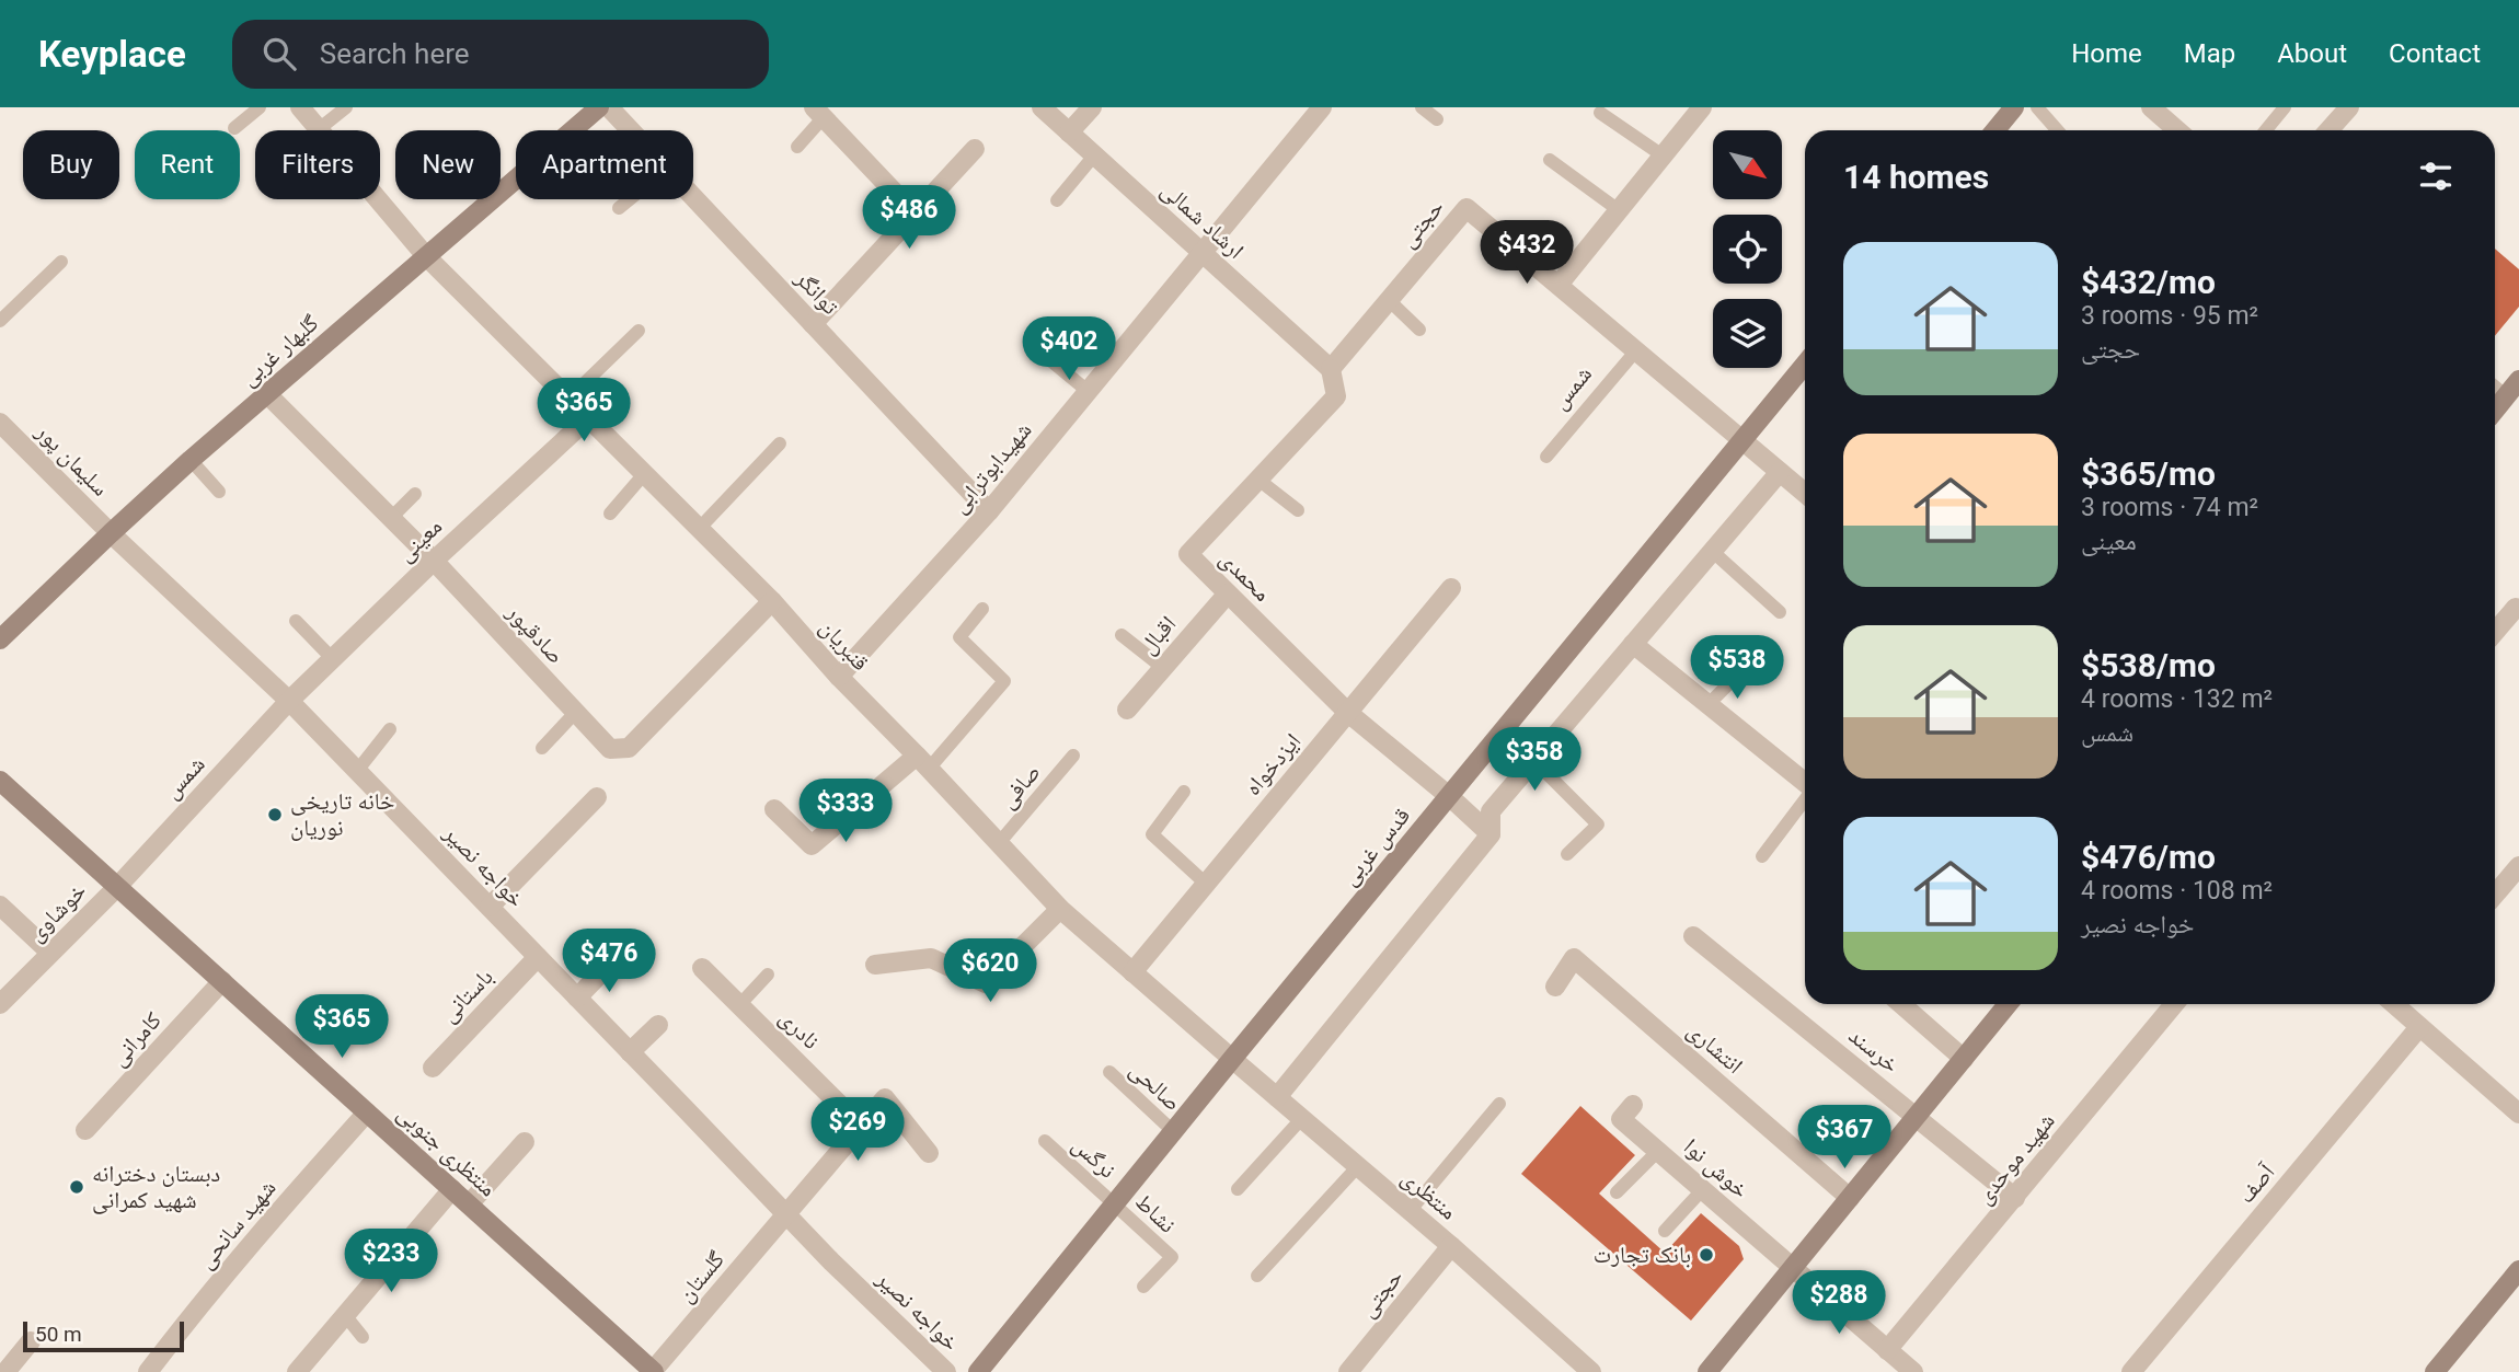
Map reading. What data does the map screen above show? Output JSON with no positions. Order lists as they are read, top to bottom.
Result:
{
  "streets": {
    "street": [
      "ارشاد شمالی",
      "حجتی",
      "توانگر",
      "گلبهار غربی",
      "شمس",
      "سلیمان پور",
      "شهیدابوترابی",
      "معینی",
      "محمدی",
      "صادقپور",
      "اقبال",
      "قنبریان",
      "ایزدخواه",
      "قدس غربی",
      "خواجه نصیر",
      "خوشاوی",
      "باستانی",
      "نادری",
      "کامرانی",
      "انتشاری",
      "خرسند",
      "منتظری جنوبی",
      "شهید موحدی",
      "خوش نوا",
      "آصف",
      "منتظری",
      "شهید سانحی",
      "گلستان"
    ],
    "lane": [
      "صافی",
      "صالحی",
      "نرگس",
      "نشاط"
    ]
  },
  "crossings": [
    ["ارشاد شمالی", "حجتی"],
    ["ارشاد شمالی", "شهیدابوترابی"],
    ["ارشاد شمالی", "محمدی"],
    ["حجتی", "شمس"],
    ["حجتی", "محمدی"],
    ["حجتی", "قدس غربی"],
    ["حجتی", "منتظری"],
    ["توانگر", "شهیدابوترابی"],
    ["گلبهار غربی", "سلیمان پور"],
    ["گلبهار غربی", "صادقپور"],
    ["گلبهار غربی", "قنبریان"],
    ["گلبهار غربی", "خواجه نصیر"],
    ["شمس", "معینی"],
    ["شمس", "خواجه نصیر"],
    ["شمس", "خوشاوی"],
    ["شمس", "منتظری جنوبی"],
    ["سلیمان پور", "خواجه نصیر"],
    ["شهیدابوترابی", "قنبریان"],
    ["معینی", "صادقپور"],
    ["معینی", "قنبریان"],
    ["معینی", "خواجه نصیر"],
    ["محمدی", "اقبال"],
    ["محمدی", "ایزدخواه"],
    ["محمدی", "قدس غربی"],
    ["صادقپور", "قنبریان"],
    ["قنبریان", "ایزدخواه"],
    ["قنبریان", "صافی"],
    ["قنبریان", "قدس غربی"],
    ["قنبریان", "منتظری"],
    ["قدس غربی", "صالحی"],
    ["قدس غربی", "نرگس"],
    ["قدس غربی", "منتظری"],
    ["قدس غربی", "نشاط"],
    ["خواجه نصیر", "باستانی"],
    ["خواجه نصیر", "گلستان"],
    ["خوشاوی", "منتظری جنوبی"],
    ["نادری", "گلستان"],
    ["کامرانی", "منتظری جنوبی"],
    ["خرسند", "شهید موحدی"],
    ["منتظری جنوبی", "شهید سانحی"],
    ["منتظری جنوبی", "گلستان"],
    ["نرگس", "نشاط"],
    ["شهید موحدی", "خوش نوا"]
  ],
  "places": ["خانه تاریخی نوریان", "دبستان دخترانه شهید کمرانی", "بانک تجارت"],
  "scale_bar": "50 m",
  "north": "bottom right",
  "page": {
    "header": "Keyplace",
    "search": "Search here",
    "nav": [
      "Home",
      "Map",
      "About",
      "Contact"
    ],
    "chip": [
      "Buy",
      "Rent",
      "Filters",
      "New",
      "Apartment"
    ],
    "heading": "14 homes",
    "price": [
      "$486",
      "$432",
      "$402",
      "$365",
      "$538",
      "$358",
      "$333",
      "$476",
      "$620",
      "$365",
      "$269",
      "$367",
      "$233",
      "$288"
    ],
    "list": [
      {
        "name": "$432/mo",
        "note": "3 rooms · 95 m² · حجتی"
      },
      {
        "name": "$365/mo",
        "note": "3 rooms · 74 m² · معینی"
      },
      {
        "name": "$538/mo",
        "note": "4 rooms · 132 m² · شمس"
      },
      {
        "name": "$476/mo",
        "note": "4 rooms · 108 m² · خواجه نصیر"
      }
    ],
    "scale": "50 m"
  }
}
